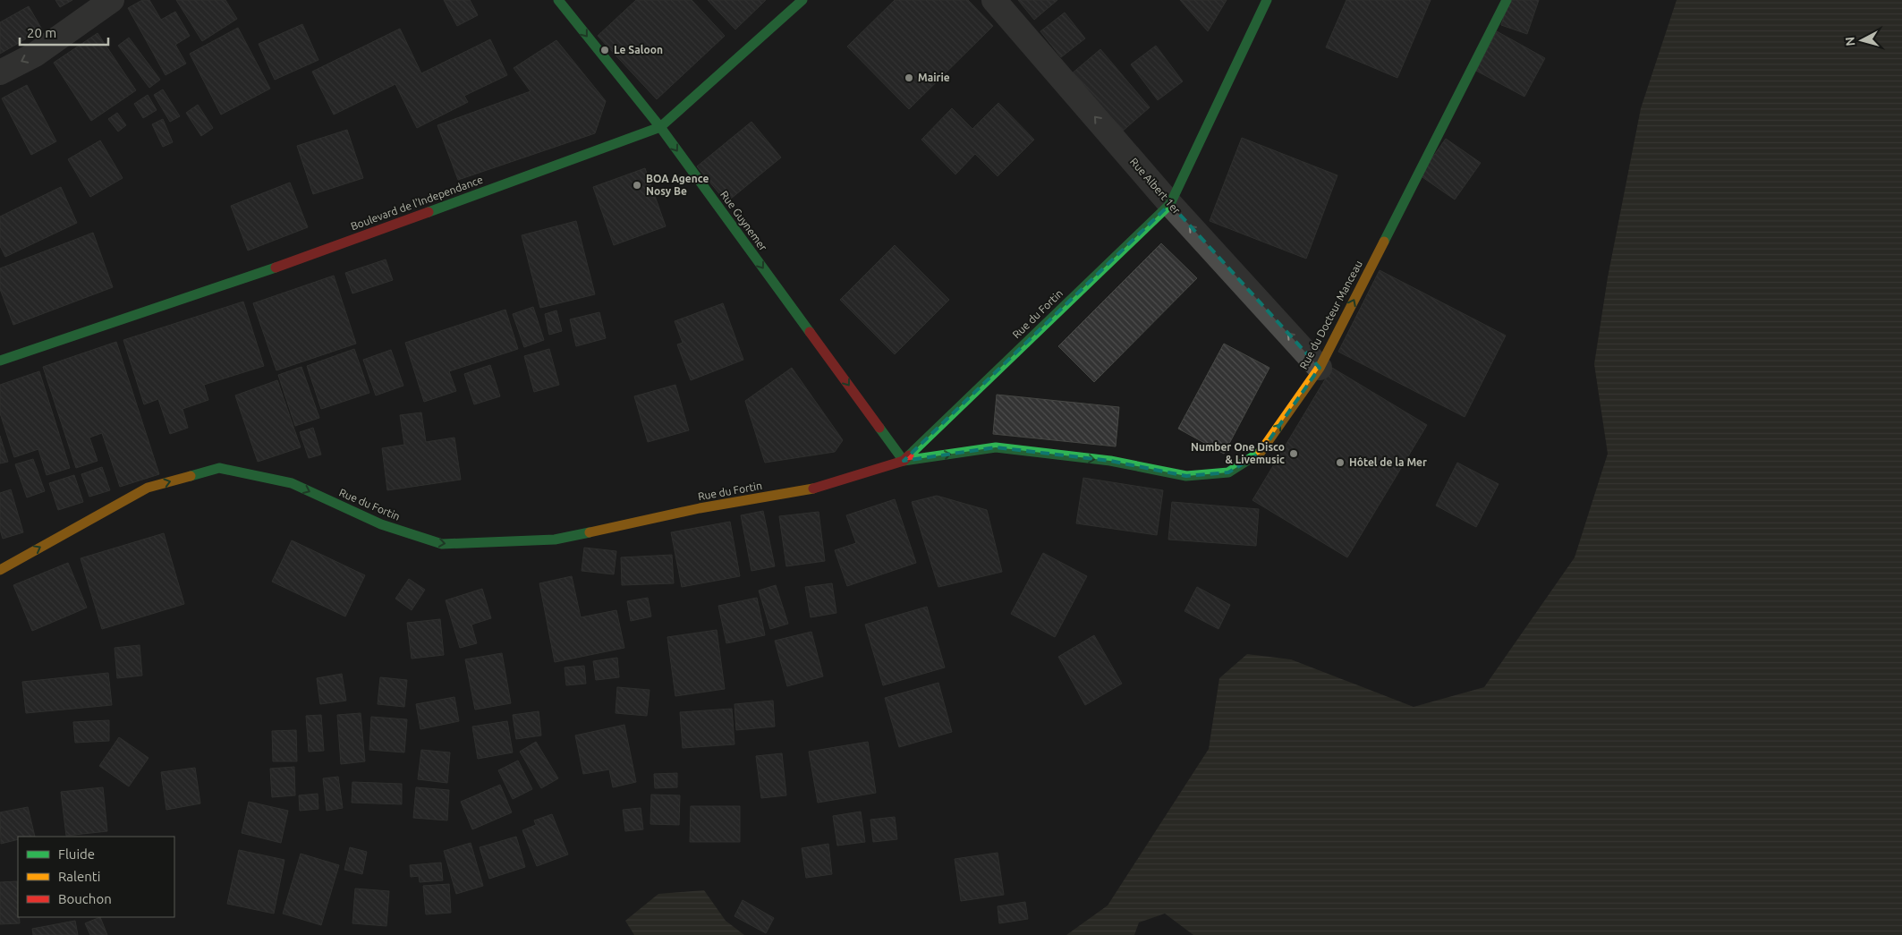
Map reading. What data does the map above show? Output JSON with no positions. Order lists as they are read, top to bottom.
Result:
{
  "streets": {
    "street": [
      "Rue Albert 1er",
      "Boulevard de l'Independance",
      "Rue Guynemer",
      "Rue du Fortin",
      "Rue du Docteur Manceau"
    ]
  },
  "crossings": [
    ["Rue Albert 1er", "Rue du Fortin"],
    ["Rue Albert 1er", "Rue du Docteur Manceau"],
    ["Boulevard de l'Independance", "Rue Guynemer"],
    ["Rue Guynemer", "Rue du Fortin"],
    ["Rue Guynemer", "Rue du Docteur Manceau"],
    ["Rue du Fortin", "Rue du Docteur Manceau"]
  ],
  "one_way": [
    "Rue Albert 1er",
    "Rue Guynemer",
    "Rue du Fortin",
    "Rue du Docteur Manceau"
  ],
  "places": [
    "Le Saloon",
    "Mairie",
    "BOA Agence Nosy Be",
    "Number One Disco & Livemusic",
    "Hôtel de la Mer"
  ],
  "legend": ["Fluide", "Ralenti", "Bouchon"],
  "scale_bar": "20 m",
  "north": "left"
}
